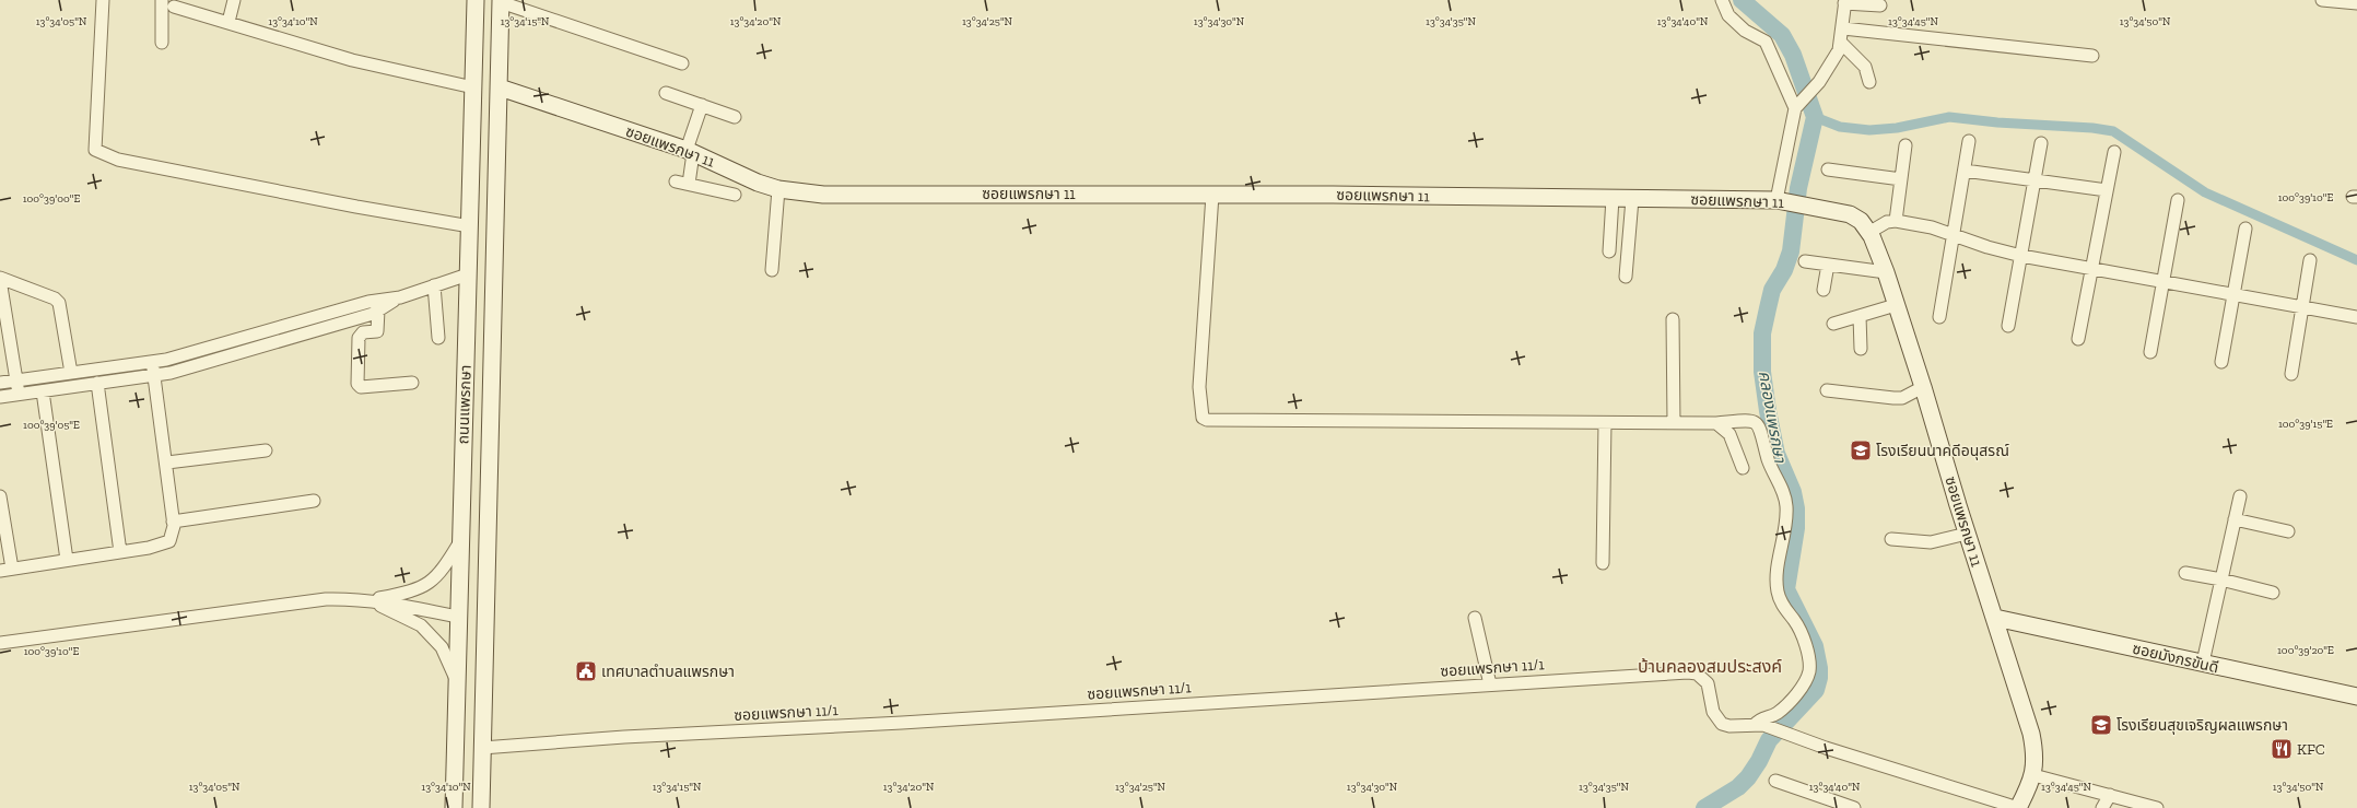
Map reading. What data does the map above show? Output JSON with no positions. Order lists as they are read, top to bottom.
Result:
{
  "streets": {
    "street": [
      "ซอยแพรกษา 11",
      "ถนนแพรกษา",
      "ซอยมังกรขันดี",
      "ซอยแพรกษา 11/1"
    ]
  },
  "crossings": [
    ["ซอยแพรกษา 11", "ถนนแพรกษา"],
    ["ซอยแพรกษา 11", "ซอยมังกรขันดี"],
    ["ถนนแพรกษา", "ซอยแพรกษา 11/1"]
  ],
  "districts": ["บ้านคลองสมประสงค์"],
  "water": ["คลองแพรกษา"],
  "places": {
    "school or university": ["โรงเรียนนาคดีอนุสรณ์", "โรงเรียนสุขเจริญผลแพรกษา"],
    "public building": ["เทศบาลตำบลแพรกษา"],
    "restaurant": ["KFC"]
  },
  "coordinates": [
    "13°34'05\"N",
    "13°34'10\"N",
    "13°34'15\"N",
    "13°34'20\"N",
    "13°34'25\"N",
    "13°34'30\"N",
    "13°34'35\"N",
    "13°34'40\"N",
    "13°34'45\"N",
    "13°34'50\"N",
    "100°39'10\"E",
    "100°39'00\"E",
    "100°39'15\"E",
    "100°39'05\"E",
    "100°39'20\"E"
  ]
}
